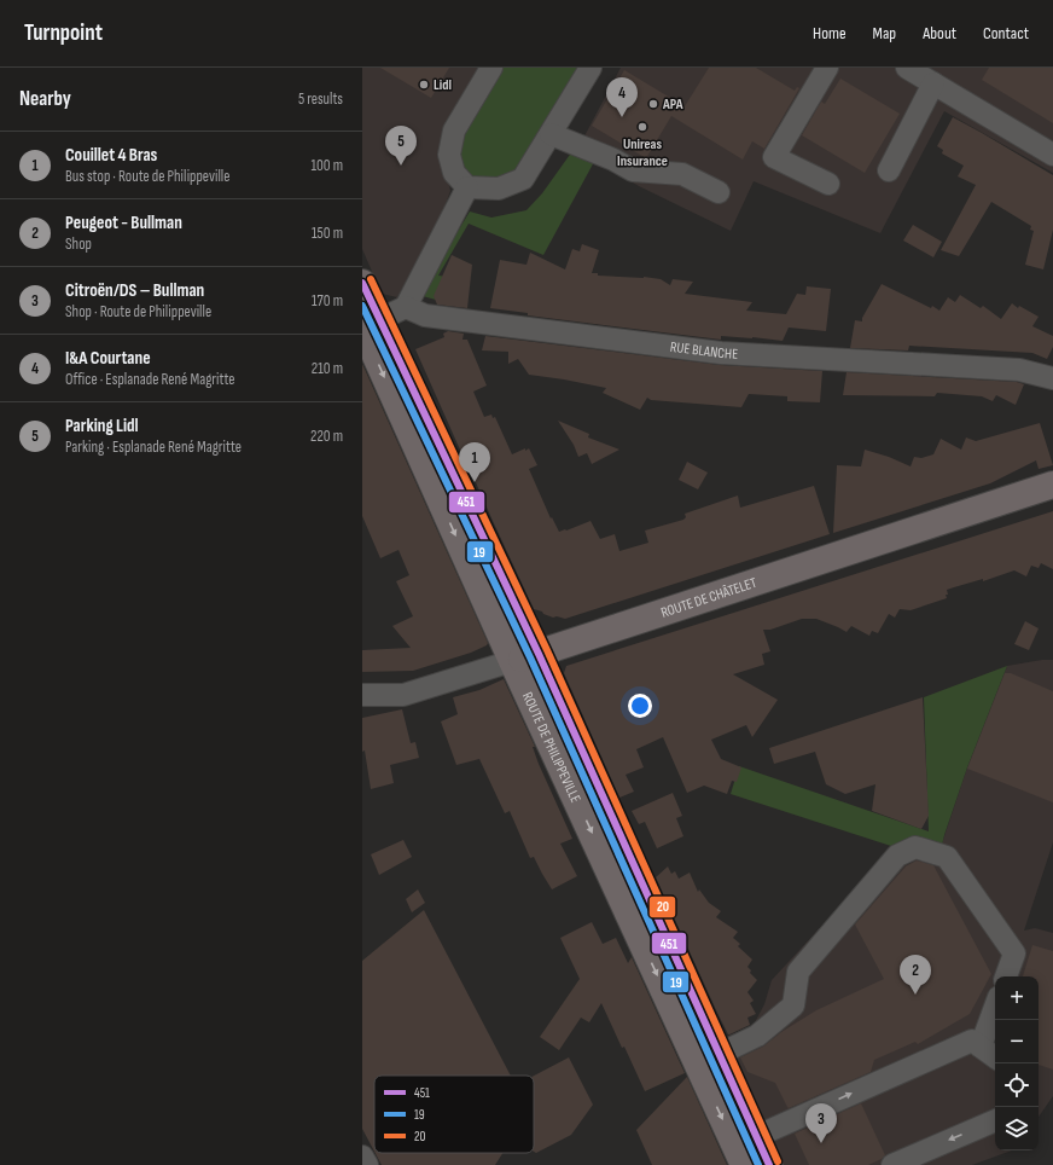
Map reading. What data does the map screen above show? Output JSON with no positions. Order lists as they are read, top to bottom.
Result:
{
  "streets": {
    "main road": ["ROUTE DE CHÂTELET", "ROUTE DE PHILIPPEVILLE"],
    "street": ["RUE BLANCHE"]
  },
  "crossings": [
    ["ROUTE DE CHÂTELET", "ROUTE DE PHILIPPEVILLE"]
  ],
  "places": ["Lidl", "APA", "Unireas Insurance"],
  "lines": ["transit line 20", "transit line 451", "transit line 19"],
  "legend": ["451", "19", "20"],
  "page": {
    "header": "Turnpoint",
    "nav": [
      "Home",
      "Map",
      "About",
      "Contact"
    ],
    "heading": ["Nearby", "5 results"],
    "pins": [
      "4",
      "5",
      "1",
      "2",
      "3"
    ],
    "list": [
      {
        "mark": "1",
        "name": "Couillet 4 Bras",
        "note": "Bus stop · Route de Philippeville",
        "value": "100 m"
      },
      {
        "mark": "2",
        "name": "Peugeot - Bullman",
        "note": "Shop",
        "value": "150 m"
      },
      {
        "mark": "3",
        "name": "Citroën/DS – Bullman",
        "note": "Shop · Route de Philippeville",
        "value": "170 m"
      },
      {
        "mark": "4",
        "name": "I&A Courtane",
        "note": "Office · Esplanade René Magritte",
        "value": "210 m"
      },
      {
        "mark": "5",
        "name": "Parking Lidl",
        "note": "Parking · Esplanade René Magritte",
        "value": "220 m"
      }
    ],
    "map_buttons": ["+", "−"]
  }
}
